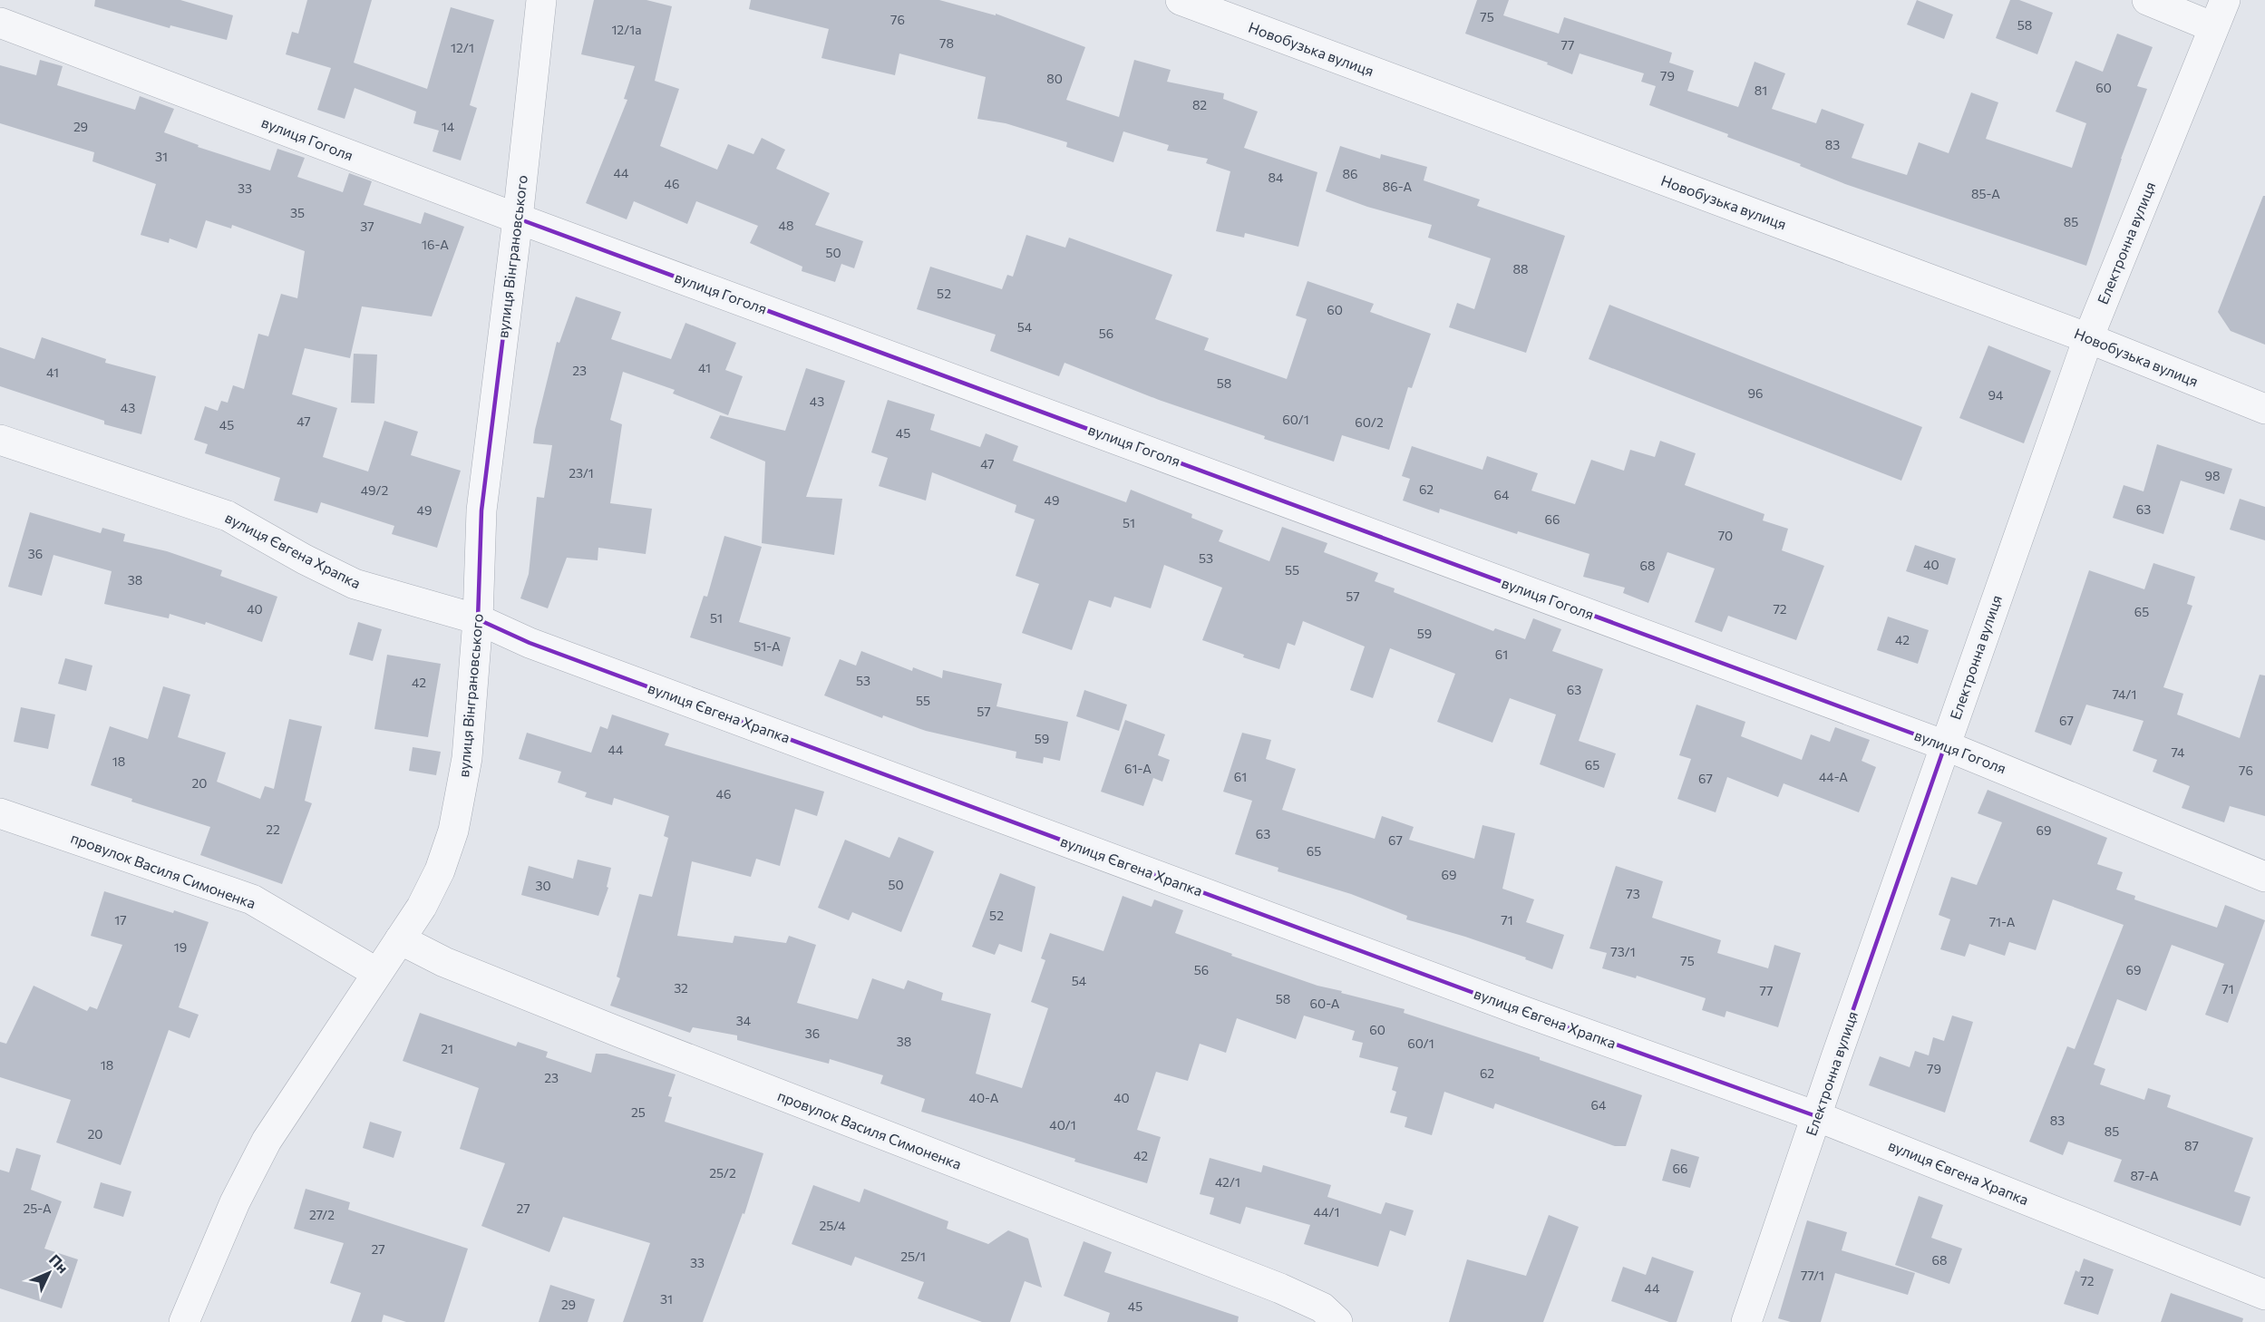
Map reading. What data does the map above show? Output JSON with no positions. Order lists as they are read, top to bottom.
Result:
{
  "streets": {
    "street": [
      "Новобузька вулиця",
      "вулиця Гоголя",
      "Електронна вулиця",
      "вулиця Вінграновського",
      "вулиця Євгена Храпка",
      "провулок Василя Симоненка"
    ]
  },
  "crossings": [
    ["Новобузька вулиця", "Електронна вулиця"],
    ["вулиця Гоголя", "Електронна вулиця"],
    ["вулиця Гоголя", "вулиця Вінграновського"],
    ["Електронна вулиця", "вулиця Євгена Храпка"],
    ["вулиця Вінграновського", "вулиця Євгена Храпка"],
    ["вулиця Вінграновського", "провулок Василя Симоненка"]
  ],
  "house_numbers": [
    "75",
    "76",
    "58",
    "12/1а",
    "78",
    "77",
    "12/1",
    "79",
    "80",
    "60",
    "81",
    "82",
    "29",
    "14",
    "83",
    "31",
    "44",
    "86",
    "84",
    "46",
    "86-А",
    "33",
    "85-А",
    "35",
    "85",
    "48",
    "37",
    "16-А",
    "50",
    "88",
    "52",
    "60",
    "54",
    "56",
    "41",
    "23",
    "41",
    "58",
    "96",
    "94",
    "43",
    "43",
    "60/1",
    "47",
    "60/2",
    "45",
    "45",
    "47",
    "23/1",
    "98",
    "62",
    "49/2",
    "64",
    "49",
    "63",
    "49",
    "66",
    "51",
    "70",
    "36",
    "53",
    "40",
    "68",
    "55",
    "38",
    "57",
    "40",
    "72",
    "65",
    "51",
    "59",
    "42",
    "51-А",
    "61",
    "53",
    "42",
    "63",
    "74/1",
    "55",
    "57",
    "67",
    "59",
    "44",
    "74",
    "18",
    "65",
    "61-А",
    "76",
    "61",
    "44-А",
    "67",
    "20",
    "46",
    "22",
    "69",
    "63",
    "67",
    "65",
    "69",
    "50",
    "30",
    "73",
    "52",
    "17",
    "71",
    "71-А",
    "19",
    "73/1",
    "75",
    "56",
    "69",
    "54",
    "32",
    "71",
    "77",
    "58",
    "60-А",
    "34",
    "60",
    "36",
    "38",
    "60/1",
    "21",
    "18",
    "79",
    "62",
    "23",
    "40-А",
    "40",
    "64",
    "25",
    "83",
    "40/1",
    "85",
    "20",
    "87",
    "42",
    "66",
    "25/2",
    "87-А",
    "42/1",
    "25-А",
    "27",
    "44/1",
    "27/2",
    "25/4",
    "27",
    "25/1",
    "68",
    "33",
    "77/1",
    "72",
    "44",
    "31",
    "29",
    "45"
  ],
  "north": "top right"
}
